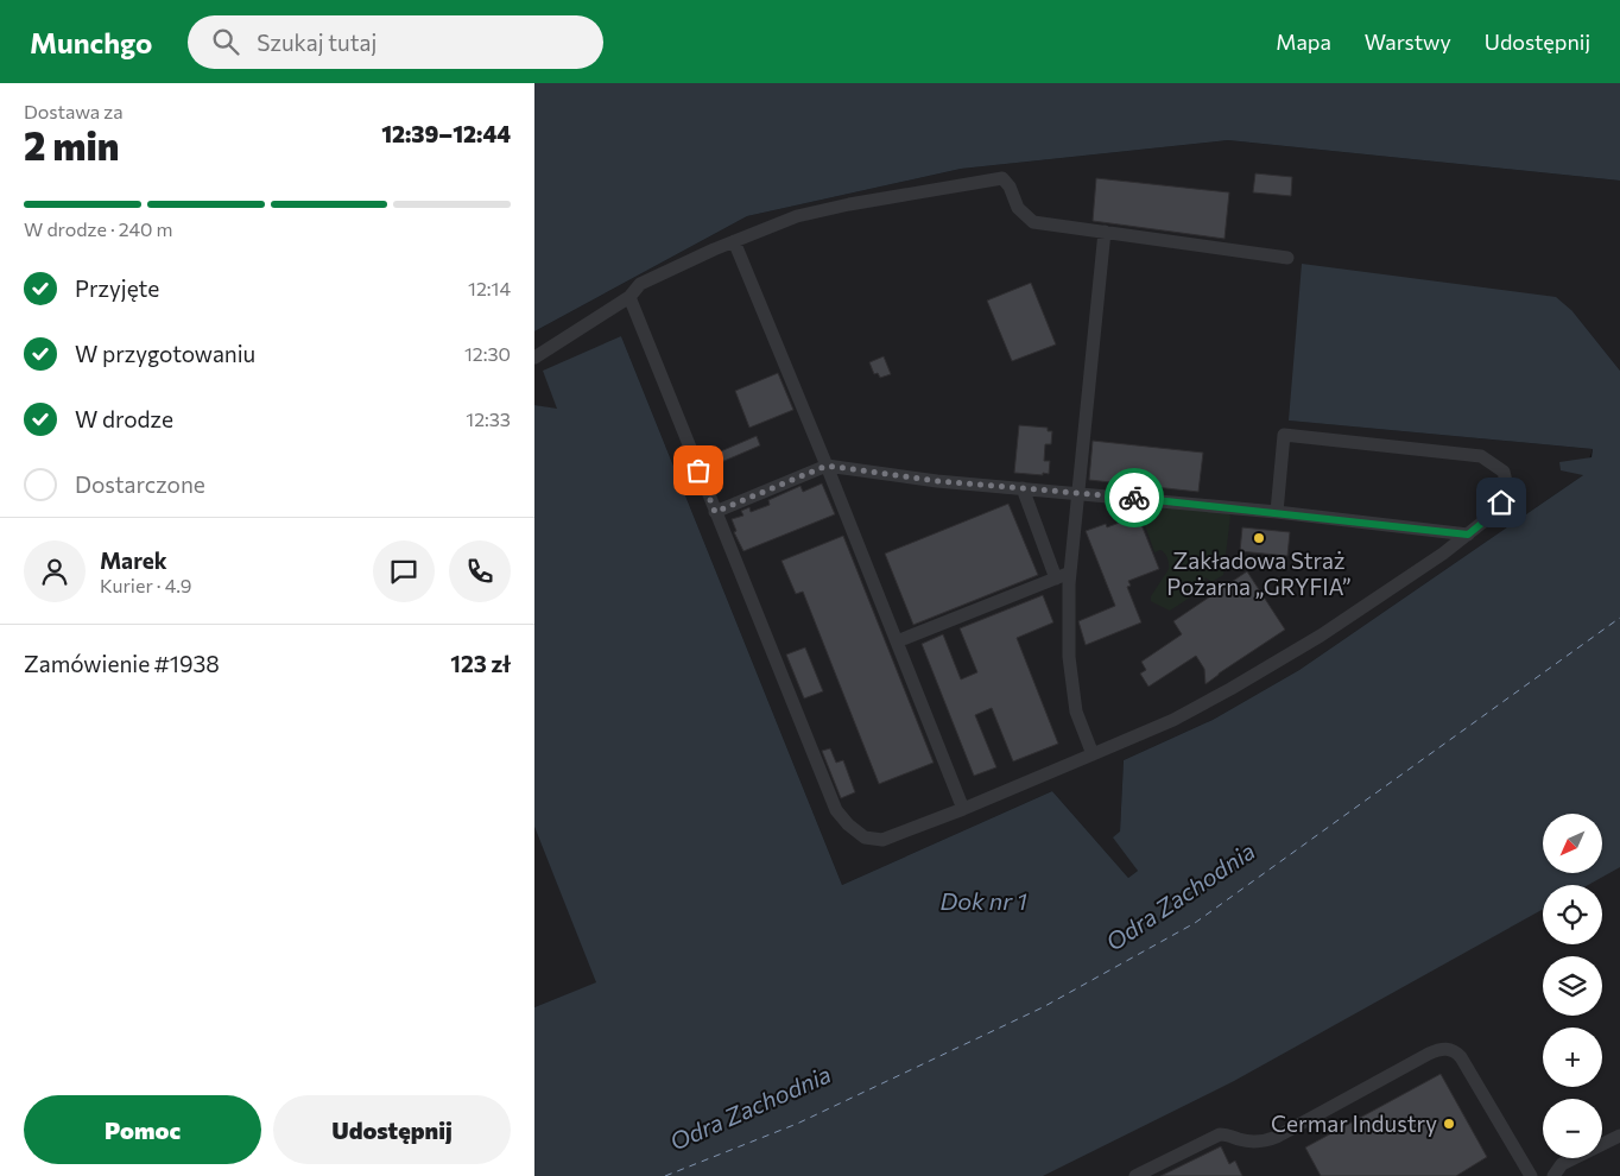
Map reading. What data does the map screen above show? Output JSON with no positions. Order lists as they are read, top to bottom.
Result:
{
  "water": ["Odra Zachodnia", "Dok nr 1"],
  "places": ["Zakładowa Straż Pożarna „GRYFIA”", "Cermar Industry"],
  "north": "bottom left",
  "page": {
    "header": "Munchgo",
    "search": "Szukaj tutaj",
    "nav": ["Mapa", "Warstwy", "Udostępnij"],
    "heading": ["2 min", "Dostawa za", "12:39–12:44"],
    "panel": [
      "Marek",
      "Kurier · 4.9",
      "Zamówienie #1938",
      "123 zł"
    ],
    "bar": "W drodze · 240 m",
    "list": [
      ["Przyjęte", "12:14"],
      ["W przygotowaniu", "12:30"],
      ["W drodze", "12:33"],
      "Dostarczone"
    ],
    "map_buttons": ["+", "−"],
    "buttons": ["Pomoc", "Udostępnij"]
  }
}
